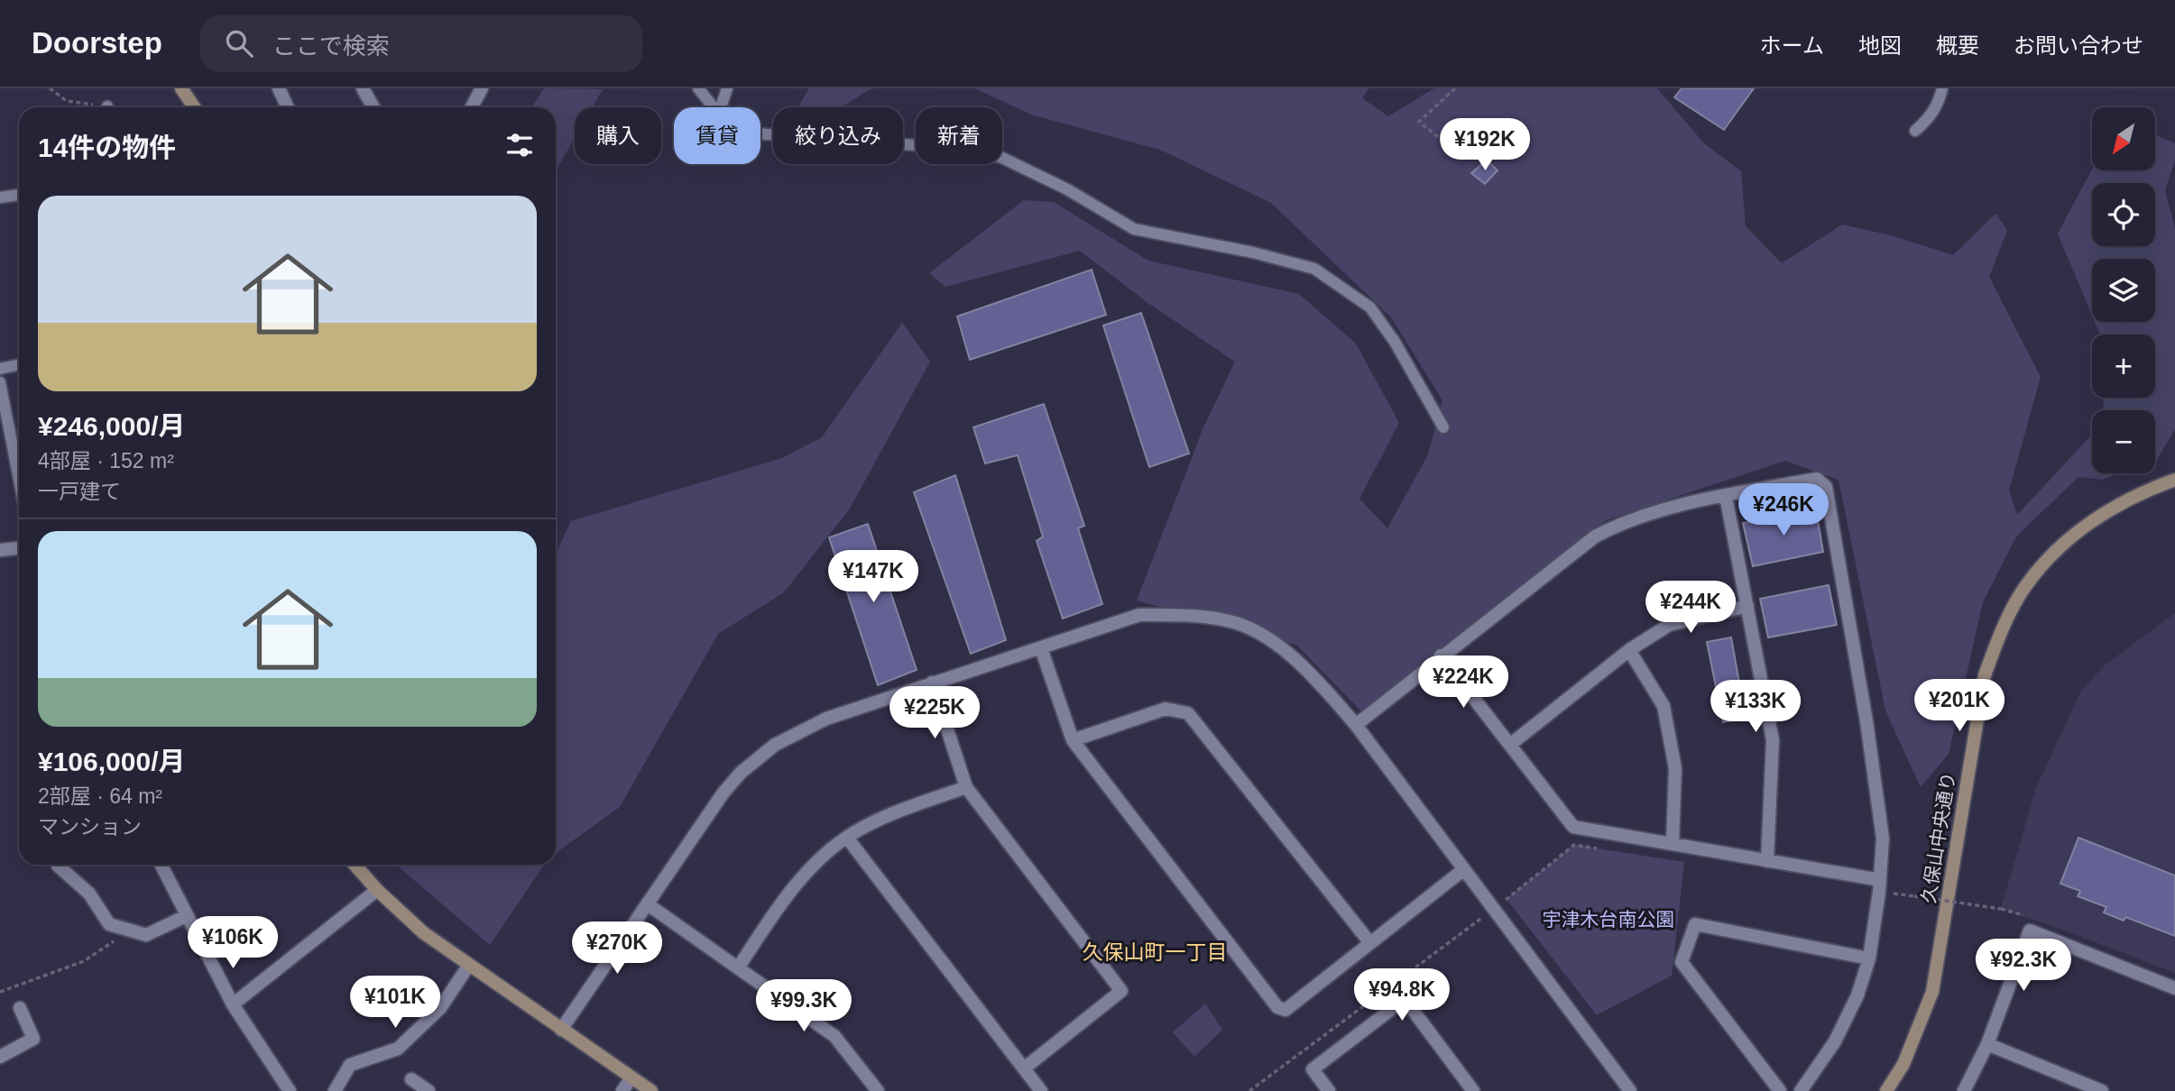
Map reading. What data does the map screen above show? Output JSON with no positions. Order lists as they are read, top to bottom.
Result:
{
  "streets": {
    "street": ["久保山中央通り"]
  },
  "districts": ["久保山町一丁目"],
  "parks": ["宇津木台南公園"],
  "north": "bottom left",
  "page": {
    "header": "Doorstep",
    "search": "ここで検索",
    "nav": [
      "ホーム",
      "地図",
      "概要",
      "お問い合わせ"
    ],
    "map_buttons": ["+", "−"],
    "chip": [
      "購入",
      "賃貸",
      "絞り込み",
      "新着"
    ],
    "heading": "14件の物件",
    "price": [
      "¥192K",
      "¥246K",
      "¥147K",
      "¥244K",
      "¥224K",
      "¥201K",
      "¥133K",
      "¥225K",
      "¥106K",
      "¥270K",
      "¥92.3K",
      "¥94.8K",
      "¥101K",
      "¥99.3K"
    ],
    "list": [
      {
        "name": "¥246,000/月",
        "note": "4部屋 · 152 m² · 一戸建て"
      },
      {
        "name": "¥106,000/月",
        "note": "2部屋 · 64 m² · マンション"
      }
    ]
  }
}
